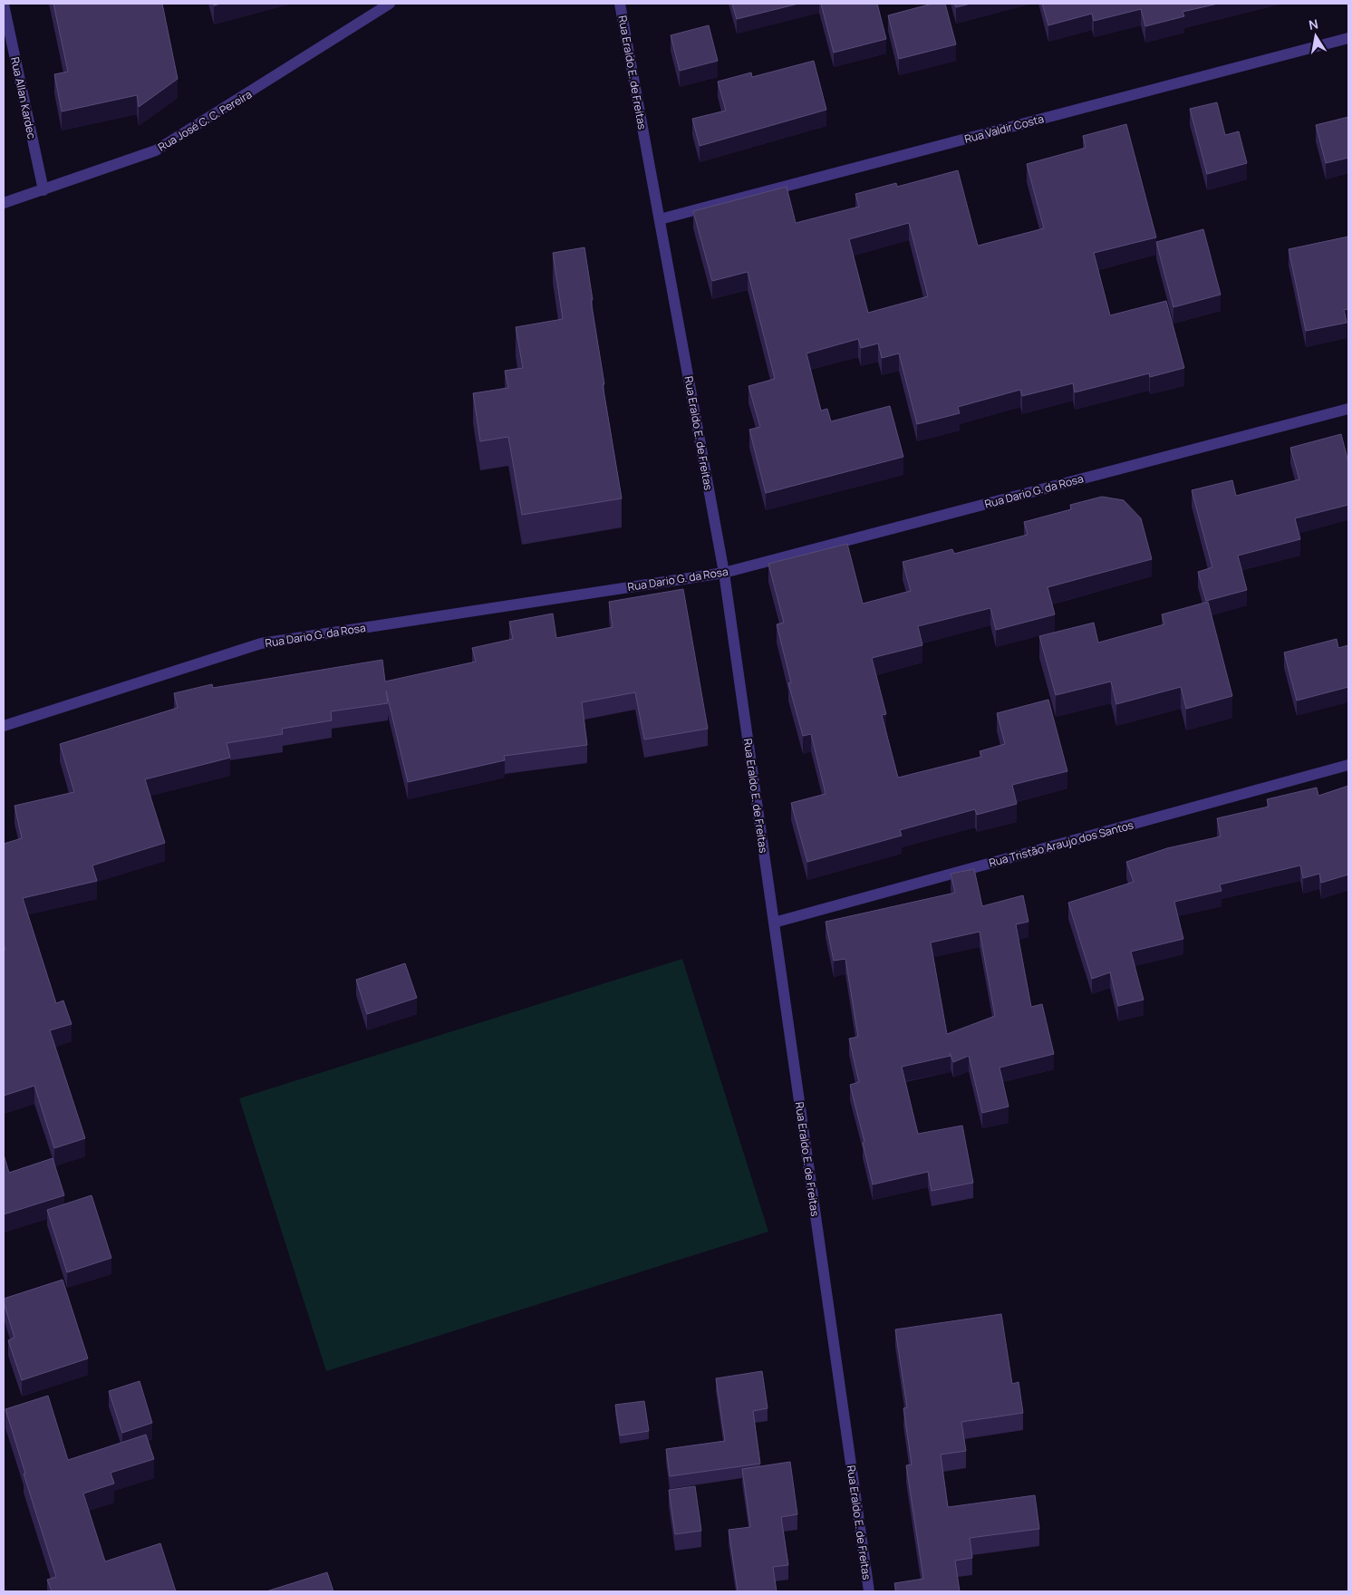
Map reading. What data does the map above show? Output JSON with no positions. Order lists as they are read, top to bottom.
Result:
{
  "streets": {
    "street": [
      "Rua Eraldo E. de Freitas",
      "Rua Allan Kardec",
      "Rua José C. C. Pereira",
      "Rua Valdir Costa",
      "Rua Dario G. da Rosa",
      "Rua Tristão Araujo dos Santos"
    ]
  },
  "crossings": [
    ["Rua Eraldo E. de Freitas", "Rua Valdir Costa"],
    ["Rua Eraldo E. de Freitas", "Rua Dario G. da Rosa"],
    ["Rua Eraldo E. de Freitas", "Rua Tristão Araujo dos Santos"],
    ["Rua Allan Kardec", "Rua José C. C. Pereira"]
  ],
  "north": "top"
}
